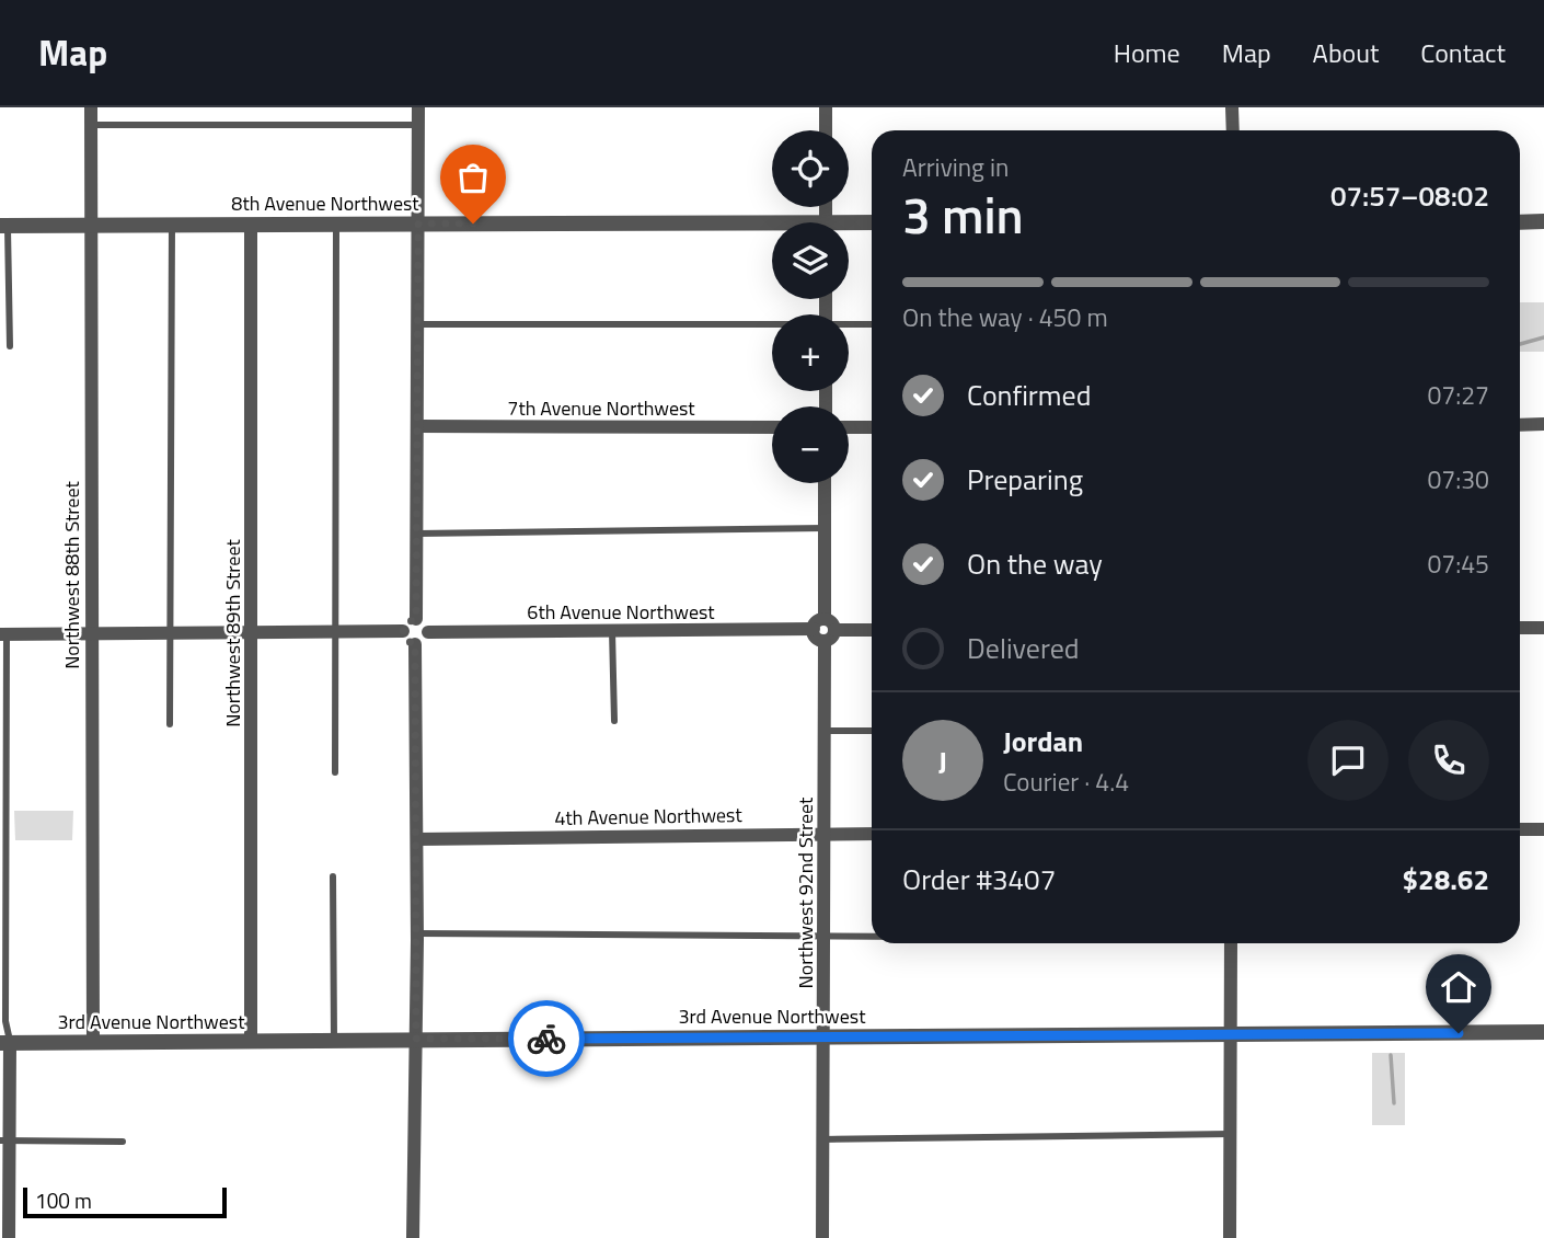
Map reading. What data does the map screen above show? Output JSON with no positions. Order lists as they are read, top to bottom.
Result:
{
  "streets": {
    "street": [
      "8th Avenue Northwest",
      "7th Avenue Northwest",
      "Northwest 88th Street",
      "6th Avenue Northwest",
      "Northwest 89th Street",
      "4th Avenue Northwest",
      "Northwest 92nd Street",
      "3rd Avenue Northwest"
    ]
  },
  "crossings": [
    ["8th Avenue Northwest", "Northwest 88th Street"],
    ["8th Avenue Northwest", "Northwest 89th Street"],
    ["Northwest 88th Street", "3rd Avenue Northwest"],
    ["6th Avenue Northwest", "Northwest 92nd Street"],
    ["Northwest 89th Street", "3rd Avenue Northwest"],
    ["4th Avenue Northwest", "Northwest 92nd Street"],
    ["Northwest 92nd Street", "3rd Avenue Northwest"]
  ],
  "scale_bar": "100 m",
  "page": {
    "header": "Map",
    "nav": [
      "Home",
      "Map",
      "About",
      "Contact"
    ],
    "map_buttons": ["+", "−"],
    "heading": ["3 min", "Arriving in", "07:57–08:02"],
    "panel": [
      "Jordan",
      "Courier · 4.4",
      "Order #3407",
      "$28.62"
    ],
    "bar": "On the way · 450 m",
    "list": [
      ["Confirmed", "07:27"],
      ["Preparing", "07:30"],
      ["On the way", "07:45"],
      "Delivered"
    ],
    "round": "J",
    "scale": "100 m"
  }
}
